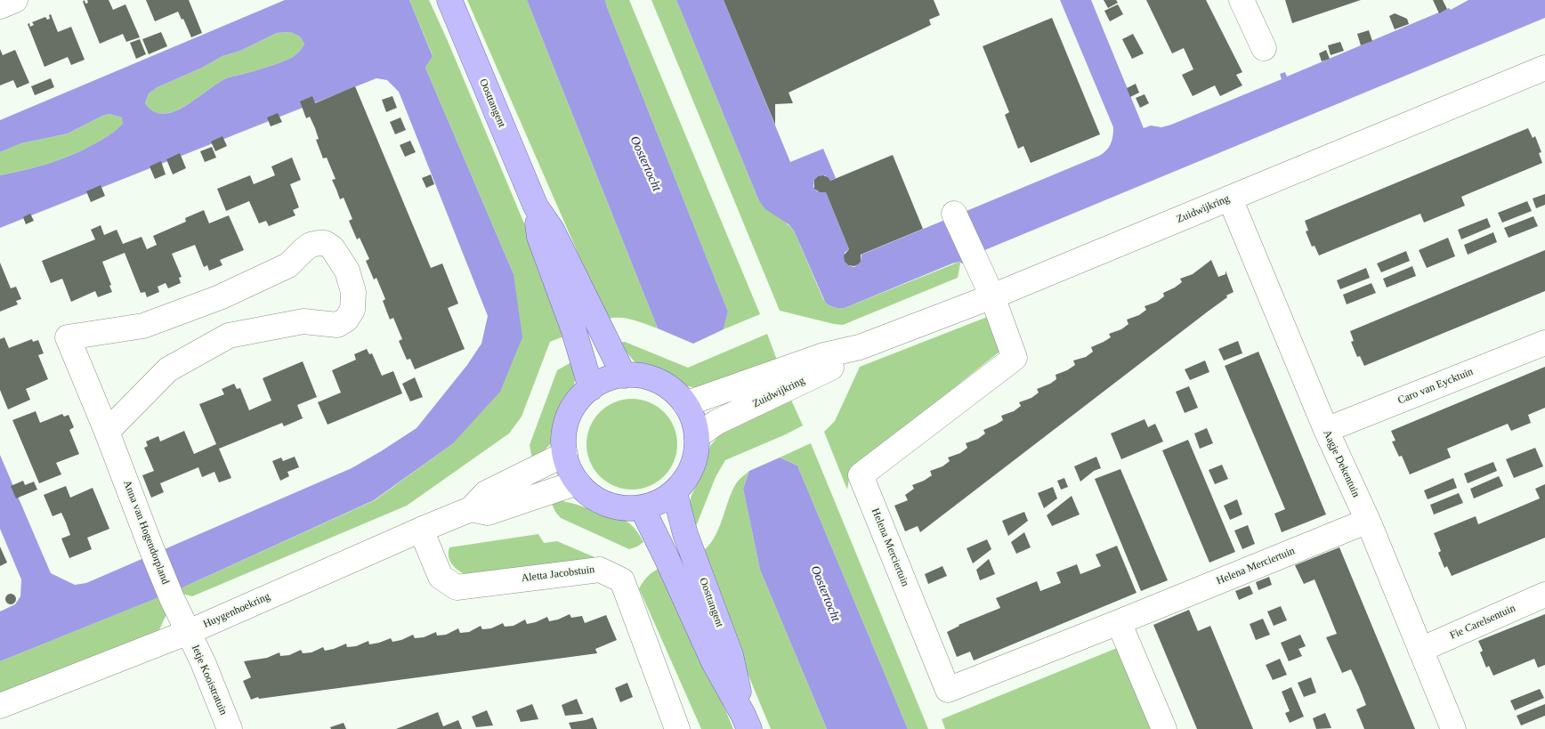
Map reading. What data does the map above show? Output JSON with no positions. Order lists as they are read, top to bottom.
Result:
{
  "streets": {
    "main road": ["Oosttangent"],
    "street": [
      "Zuidwijkring",
      "Caro van Eycktuin",
      "Aagje Dekentuin",
      "Anna van Hogendorpland",
      "Helena Merciertuin",
      "Aletta Jacobstuin",
      "Huygenhoekring",
      "Fie Carelsentuin",
      "Ietje Kooistratuin"
    ]
  },
  "crossings": [
    ["Oosttangent", "Zuidwijkring"],
    ["Oosttangent", "Huygenhoekring"],
    ["Zuidwijkring", "Aagje Dekentuin"],
    ["Zuidwijkring", "Helena Merciertuin"],
    ["Zuidwijkring", "Huygenhoekring"],
    ["Caro van Eycktuin", "Aagje Dekentuin"],
    ["Aagje Dekentuin", "Helena Merciertuin"],
    ["Aagje Dekentuin", "Fie Carelsentuin"],
    ["Anna van Hogendorpland", "Huygenhoekring"],
    ["Anna van Hogendorpland", "Ietje Kooistratuin"],
    ["Aletta Jacobstuin", "Huygenhoekring"],
    ["Huygenhoekring", "Ietje Kooistratuin"]
  ],
  "water": ["Oostertocht"]
}
